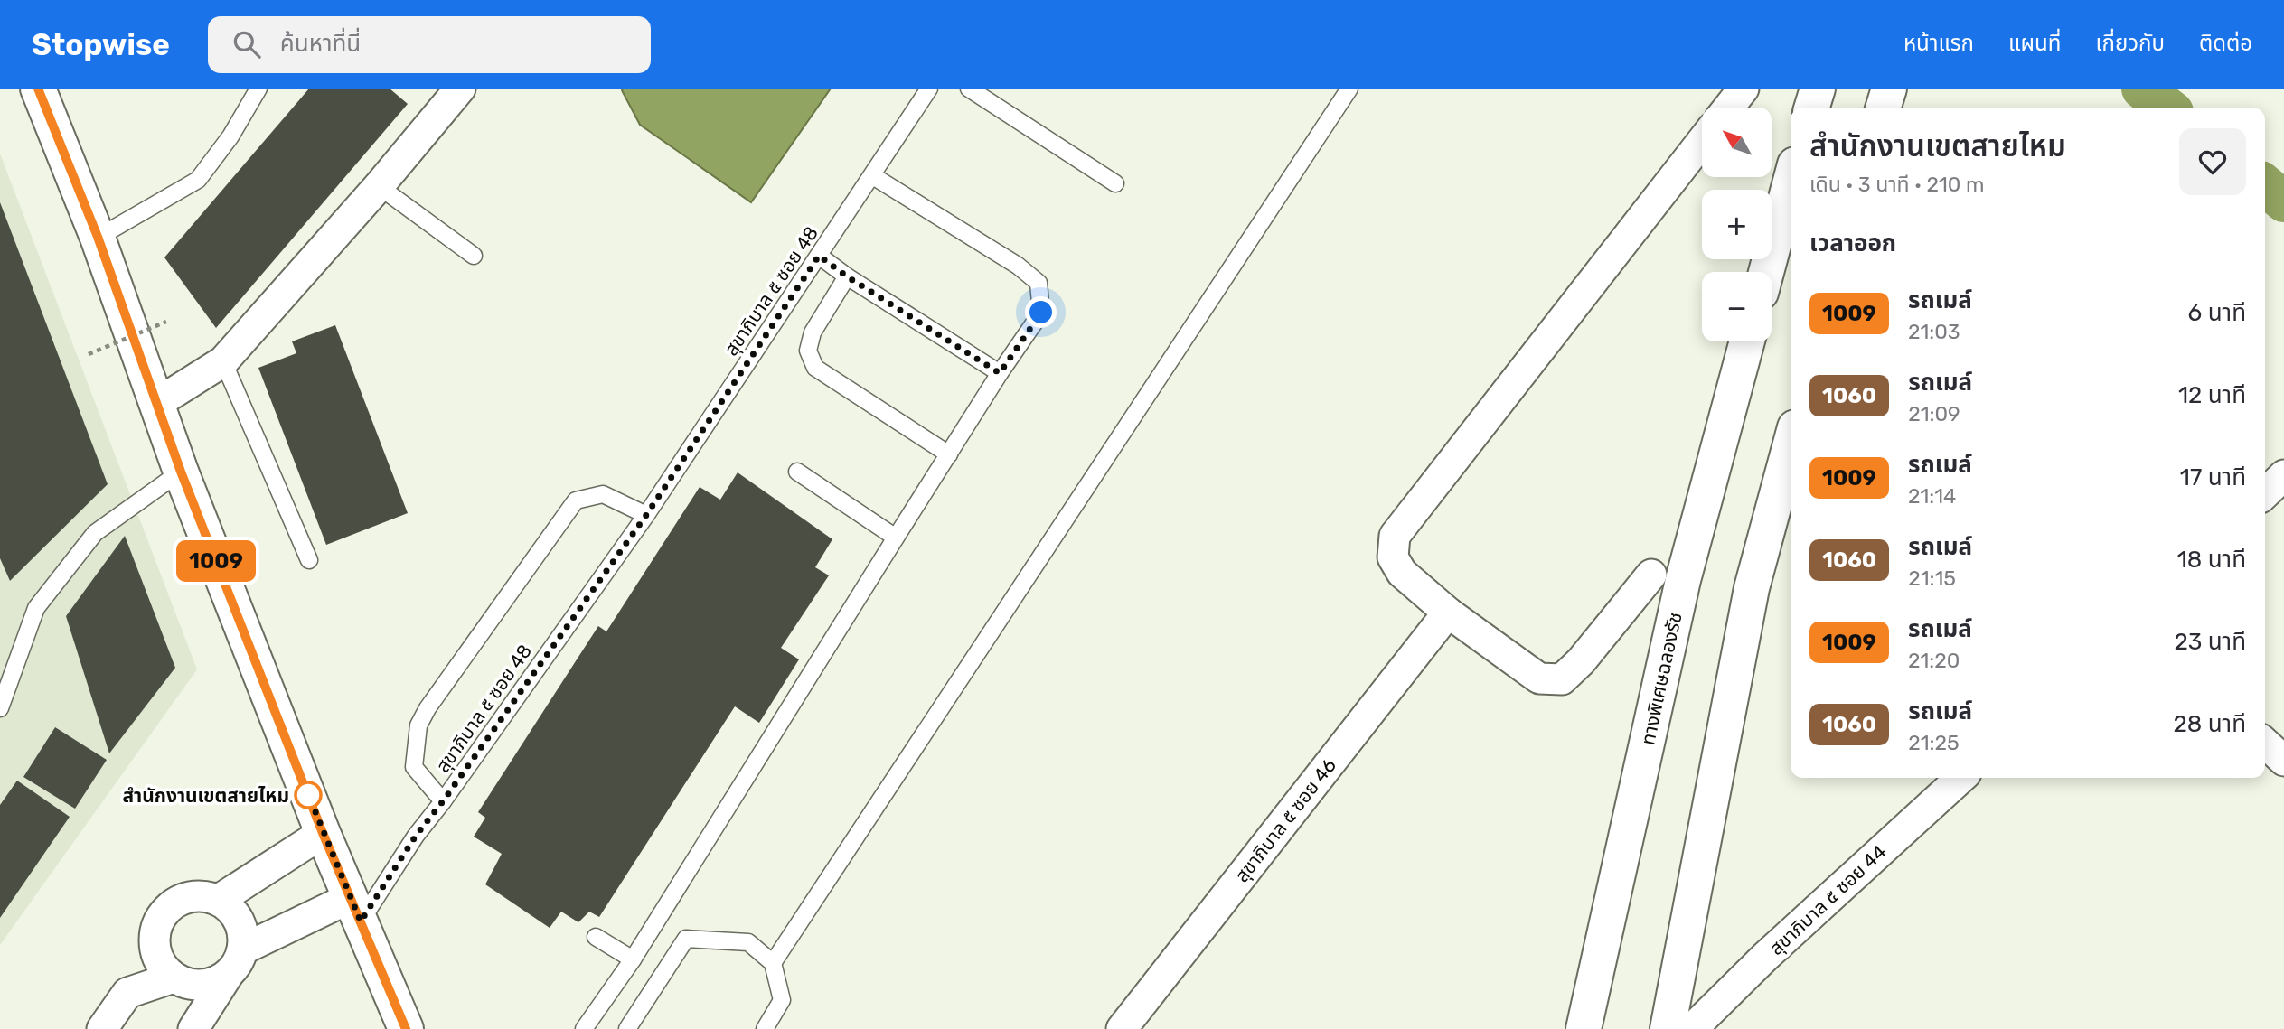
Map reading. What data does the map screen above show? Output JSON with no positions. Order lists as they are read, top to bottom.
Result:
{
  "streets": {
    "main road": ["ทางพิเศษฉลองรัช"],
    "street": ["สุขาภิบาล ๕ ซอย 46", "สุขาภิบาล ๕ ซอย 44"],
    "lane": ["สุขาภิบาล ๕ ซอย 48"]
  },
  "places": ["สำนักงานเขตสายไหม"],
  "lines": ["bus line 1009"],
  "north": "top left",
  "page": {
    "header": "Stopwise",
    "search": "ค้นหาที่นี่",
    "nav": [
      "หน้าแรก",
      "แผนที่",
      "เกี่ยวกับ",
      "ติดต่อ"
    ],
    "on_map": "1009",
    "map_buttons": ["+", "−"],
    "heading": [
      ["สำนักงานเขตสายไหม", "เดิน · 3 นาที · 210 m"],
      "เวลาออก"
    ],
    "list": [
      {
        "mark": "1009",
        "name": "รถเมล์",
        "note": "21:03",
        "value": "6 นาที"
      },
      {
        "mark": "1060",
        "name": "รถเมล์",
        "note": "21:09",
        "value": "12 นาที"
      },
      {
        "mark": "1009",
        "name": "รถเมล์",
        "note": "21:14",
        "value": "17 นาที"
      },
      {
        "mark": "1060",
        "name": "รถเมล์",
        "note": "21:15",
        "value": "18 นาที"
      },
      {
        "mark": "1009",
        "name": "รถเมล์",
        "note": "21:20",
        "value": "23 นาที"
      },
      {
        "mark": "1060",
        "name": "รถเมล์",
        "note": "21:25",
        "value": "28 นาที"
      }
    ]
  }
}
